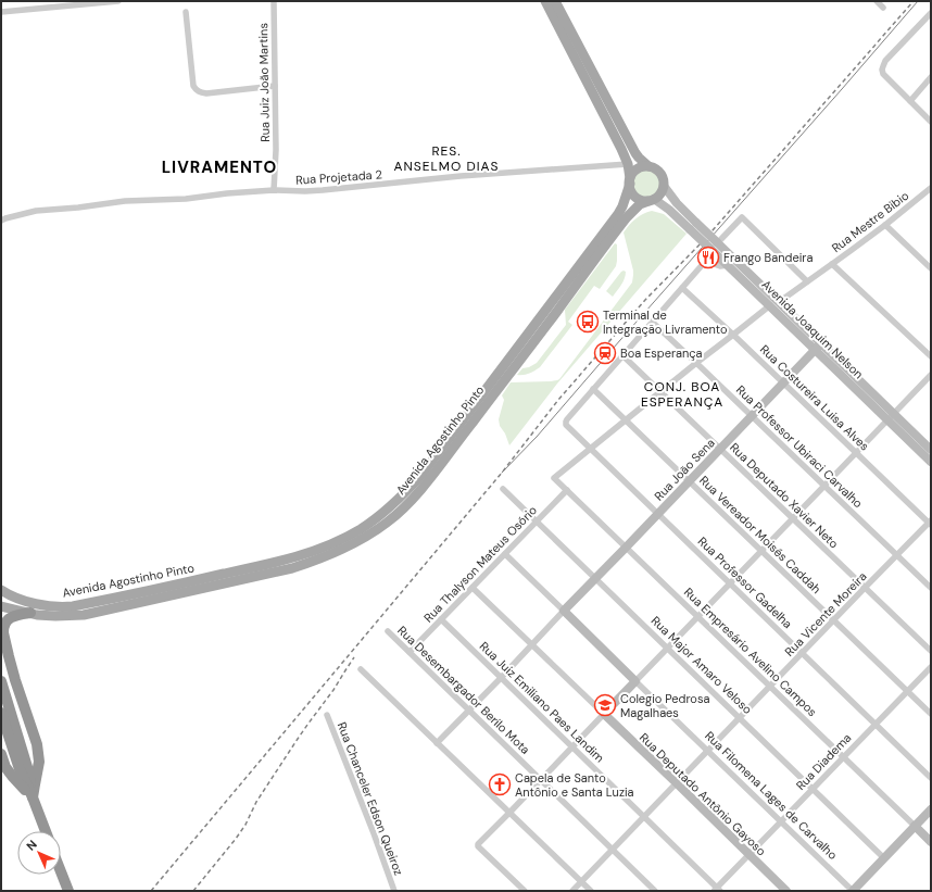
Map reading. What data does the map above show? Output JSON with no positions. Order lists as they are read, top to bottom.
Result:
{
  "streets": {
    "main road": ["Avenida Agostinho Pinto"],
    "street": [
      "Rua Juiz João Martins",
      "Rua Projetada 2",
      "Rua Mestre Bibio",
      "Avenida Joaquim Nelson",
      "Rua Costureira Luisa Alves",
      "Rua Professor Ubiraci Carvalho",
      "Rua João Sena",
      "Rua Deputado Xavier Neto",
      "Rua Vereador Moisés Caddah",
      "Rua Thalyson Mateus Osório",
      "Rua Professor Gadelha",
      "Rua Vicente Moreira",
      "Rua Empresário Avelino Campos",
      "Rua Major Amaro Veloso",
      "Rua Desembargador Berilo Mota",
      "Rua Juiz Emiliano Paes Landim",
      "Rua Diadema",
      "Rua Deputado Antônio Gayoso",
      "Rua Filomena Lages de Carvalho",
      "Rua Chanceler Edson Queiroz"
    ]
  },
  "crossings": [
    ["Rua Juiz João Martins", "Rua Projetada 2"],
    ["Rua Mestre Bibio", "Avenida Joaquim Nelson"],
    ["Rua Mestre Bibio", "Rua Costureira Luisa Alves"],
    ["Rua Mestre Bibio", "Rua Professor Ubiraci Carvalho"],
    ["Rua Mestre Bibio", "Rua Deputado Xavier Neto"],
    ["Rua Mestre Bibio", "Rua Vereador Moisés Caddah"],
    ["Rua Mestre Bibio", "Rua Professor Gadelha"],
    ["Rua Mestre Bibio", "Rua Empresário Avelino Campos"],
    ["Avenida Joaquim Nelson", "Avenida Agostinho Pinto"],
    ["Avenida Joaquim Nelson", "Rua João Sena"],
    ["Rua Costureira Luisa Alves", "Rua João Sena"],
    ["Rua Costureira Luisa Alves", "Rua Vicente Moreira"],
    ["Rua Professor Ubiraci Carvalho", "Rua João Sena"],
    ["Rua Professor Ubiraci Carvalho", "Rua Vicente Moreira"],
    ["Rua João Sena", "Rua Deputado Xavier Neto"],
    ["Rua João Sena", "Rua Vereador Moisés Caddah"],
    ["Rua João Sena", "Rua Professor Gadelha"],
    ["Rua João Sena", "Rua Empresário Avelino Campos"],
    ["Rua João Sena", "Rua Major Amaro Veloso"],
    ["Rua Deputado Xavier Neto", "Rua Vicente Moreira"],
    ["Rua Vereador Moisés Caddah", "Rua Professor Gadelha"],
    ["Rua Vereador Moisés Caddah", "Rua Vicente Moreira"],
    ["Rua Vereador Moisés Caddah", "Rua Diadema"],
    ["Rua Thalyson Mateus Osório", "Rua Empresário Avelino Campos"],
    ["Rua Thalyson Mateus Osório", "Rua Major Amaro Veloso"],
    ["Rua Thalyson Mateus Osório", "Rua Desembargador Berilo Mota"],
    ["Rua Thalyson Mateus Osório", "Rua Juiz Emiliano Paes Landim"],
    ["Rua Thalyson Mateus Osório", "Rua Deputado Antônio Gayoso"],
    ["Rua Professor Gadelha", "Rua Vicente Moreira"],
    ["Rua Professor Gadelha", "Rua Diadema"],
    ["Rua Vicente Moreira", "Rua Empresário Avelino Campos"],
    ["Rua Vicente Moreira", "Rua Major Amaro Veloso"],
    ["Rua Vicente Moreira", "Rua Desembargador Berilo Mota"],
    ["Rua Vicente Moreira", "Rua Juiz Emiliano Paes Landim"],
    ["Rua Vicente Moreira", "Rua Deputado Antônio Gayoso"],
    ["Rua Vicente Moreira", "Rua Filomena Lages de Carvalho"],
    ["Rua Empresário Avelino Campos", "Rua Diadema"],
    ["Rua Major Amaro Veloso", "Rua Diadema"],
    ["Rua Juiz Emiliano Paes Landim", "Rua Diadema"],
    ["Rua Diadema", "Rua Deputado Antônio Gayoso"],
    ["Rua Diadema", "Rua Filomena Lages de Carvalho"]
  ],
  "districts": ["RES. ANSELMO DIAS", "LIVRAMENTO", "CONJ. BOA ESPERANÇA"],
  "places": {
    "restaurant": ["Frango Bandeira"],
    "bus stop": ["Terminal de Integração Livramento"],
    "station": ["Boa Esperança"],
    "school or university": ["Colegio Pedrosa Magalhaes"],
    "church": ["Capela de Santo Antônio e Santa Luzia"]
  },
  "north": "top left"
}
